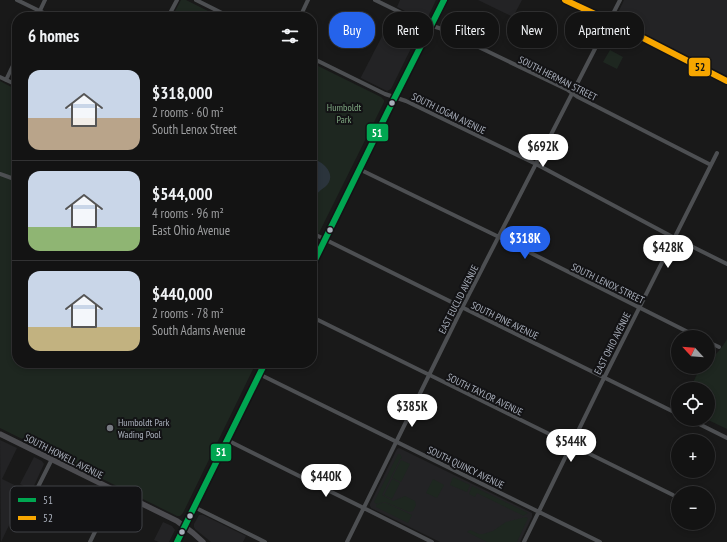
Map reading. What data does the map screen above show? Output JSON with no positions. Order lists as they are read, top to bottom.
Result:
{
  "streets": {
    "main road": ["SOUTH HOWELL AVENUE"],
    "street": [
      "SOUTH HERMAN STREET",
      "SOUTH LOGAN AVENUE",
      "SOUTH LENOX STREET",
      "EAST EUCLID AVENUE",
      "SOUTH PINE AVENUE",
      "EAST OHIO AVENUE",
      "SOUTH TAYLOR AVENUE",
      "SOUTH QUINCY AVENUE"
    ]
  },
  "crossings": [
    ["SOUTH HERMAN STREET", "EAST EUCLID AVENUE"],
    ["SOUTH HERMAN STREET", "EAST OHIO AVENUE"],
    ["SOUTH LOGAN AVENUE", "EAST EUCLID AVENUE"],
    ["SOUTH LOGAN AVENUE", "EAST OHIO AVENUE"],
    ["SOUTH LENOX STREET", "EAST EUCLID AVENUE"],
    ["SOUTH LENOX STREET", "EAST OHIO AVENUE"],
    ["EAST EUCLID AVENUE", "SOUTH PINE AVENUE"],
    ["EAST EUCLID AVENUE", "SOUTH TAYLOR AVENUE"],
    ["EAST EUCLID AVENUE", "SOUTH QUINCY AVENUE"],
    ["SOUTH PINE AVENUE", "EAST OHIO AVENUE"],
    ["EAST OHIO AVENUE", "SOUTH TAYLOR AVENUE"],
    ["EAST OHIO AVENUE", "SOUTH QUINCY AVENUE"]
  ],
  "parks": ["Humboldt Park"],
  "places": ["Humboldt Park Wading Pool"],
  "lines": ["transit line 51", "transit line 52"],
  "legend": ["51", "52"],
  "north": "top left",
  "page": {
    "chip": [
      "Buy",
      "Rent",
      "Filters",
      "New",
      "Apartment"
    ],
    "heading": "6 homes",
    "list": [
      {
        "name": "$318,000",
        "note": "2 rooms · 60 m² · South Lenox Street"
      },
      {
        "name": "$544,000",
        "note": "4 rooms · 96 m² · East Ohio Avenue"
      },
      {
        "name": "$440,000",
        "note": "2 rooms · 78 m² · South Adams Avenue"
      }
    ],
    "price": [
      "$692K",
      "$318K",
      "$428K",
      "$385K",
      "$544K",
      "$440K"
    ],
    "map_buttons": ["+", "−"]
  }
}
